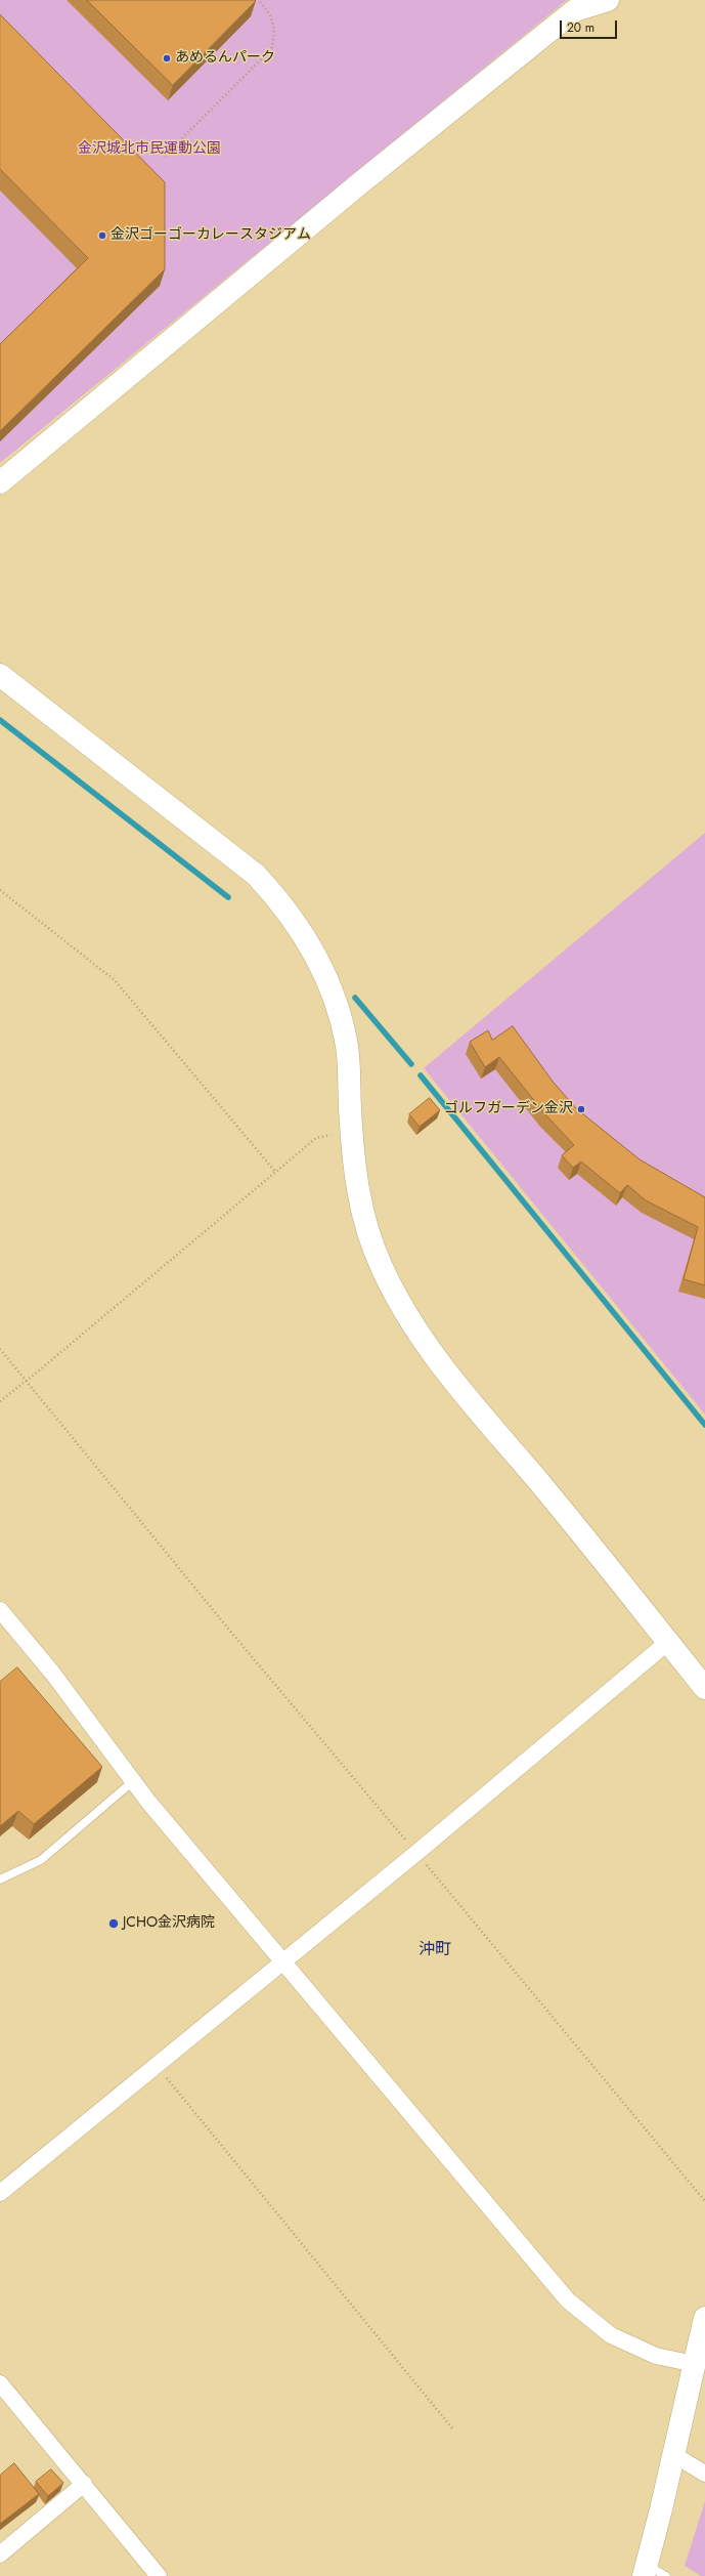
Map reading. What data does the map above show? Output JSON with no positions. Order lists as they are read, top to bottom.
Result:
{
  "districts": ["沖町"],
  "parks": ["金沢城北市民運動公園"],
  "places": [
    "あめるんパーク",
    "金沢ゴーゴーカレースタジアム",
    "ゴルフガーデン金沢",
    "JCHO金沢病院"
  ],
  "scale_bar": "20 m"
}
